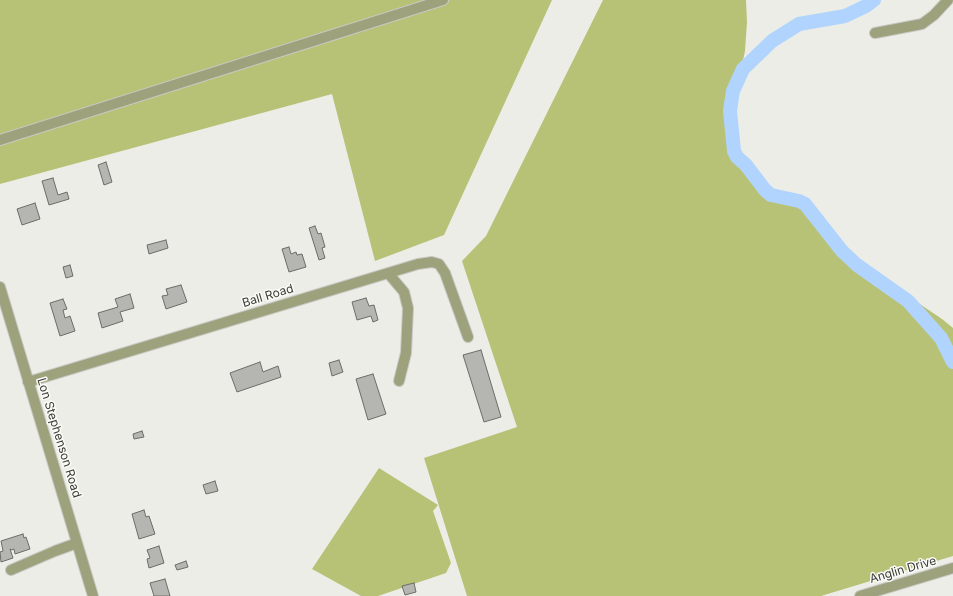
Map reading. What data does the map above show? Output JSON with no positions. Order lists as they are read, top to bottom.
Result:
{
  "streets": {
    "street": ["Ball Road", "Lon Stephenson Road", "Anglin Drive"]
  },
  "crossings": [
    ["Ball Road", "Lon Stephenson Road"]
  ]
}
